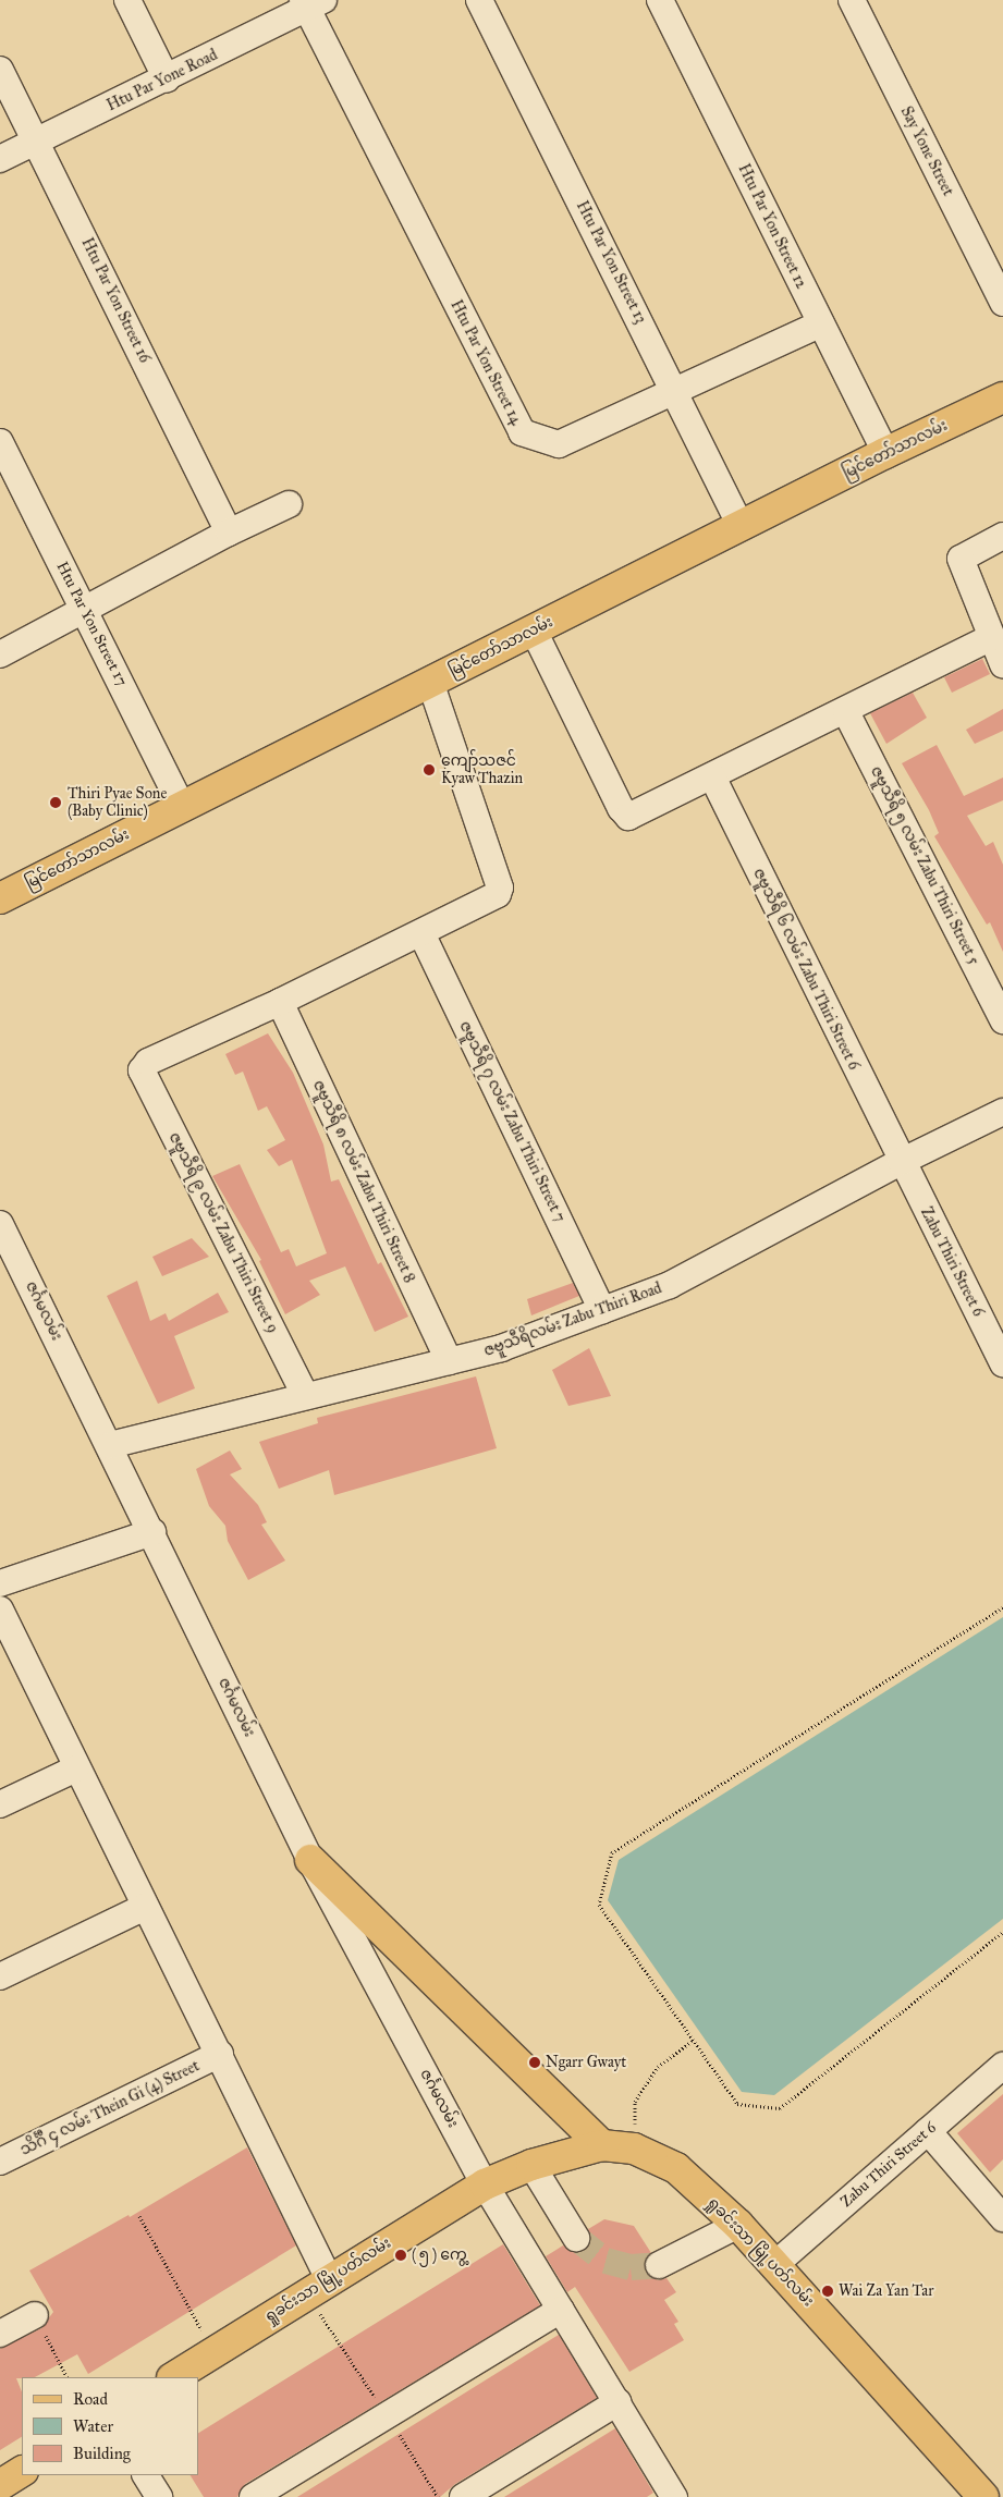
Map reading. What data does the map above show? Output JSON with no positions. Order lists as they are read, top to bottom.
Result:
{
  "streets": {
    "main road": ["မြင်တော်သာလမ်း", "ရှုခင်းသာ မြို့ပတ်လမ်း"],
    "street": [
      "Htu Par Yone Road",
      "Say Yone Street",
      "Htu Par Yon Street 12",
      "Htu Par Yon Street 13",
      "Htu Par Yon Street 16",
      "Htu Par Yon Street 14",
      "Htu Par Yon Street 17",
      "ဇဗူသီရိ ၅ လမ်း Zabu Thiri Street 5",
      "ဇဗူသီရိ ၆ လမ်း Zabu Thiri Street 6",
      "ဇဗူသီရိ ၇ လမ်း Zabu Thiri Street 7",
      "ဇဗူသီရိ ၈ လမ်း Zabu Thiri Street 8",
      "ဇဗူသီရိ ၉ လမ်း Zabu Thiri Street 9",
      "Zabu Thiri Street 6",
      "ဇင်္ဂမလမ်း",
      "ဇဗူသီရိလမ်း Zabu Thiri Road",
      "သိင်္ဂီ ၄ လမ်း Thein Gi (4) Street"
    ]
  },
  "crossings": [
    ["Htu Par Yone Road", "Htu Par Yon Street 16"],
    ["Htu Par Yone Road", "Htu Par Yon Street 14"],
    ["Htu Par Yon Street 12", "Htu Par Yon Street 14"],
    ["Htu Par Yon Street 12", "မြင်တော်သာလမ်း"],
    ["Htu Par Yon Street 13", "Htu Par Yon Street 14"],
    ["Htu Par Yon Street 13", "မြင်တော်သာလမ်း"],
    ["မြင်တော်သာလမ်း", "Htu Par Yon Street 17"],
    ["ဇဗူသီရိ ၆ လမ်း Zabu Thiri Street 6", "Zabu Thiri Street 6"],
    ["ဇဗူသီရိ ၆ လမ်း Zabu Thiri Street 6", "ဇဗူသီရိလမ်း Zabu Thiri Road"],
    ["ဇဗူသီရိ ၇ လမ်း Zabu Thiri Street 7", "ဇဗူသီရိလမ်း Zabu Thiri Road"],
    ["ဇဗူသီရိ ၈ လမ်း Zabu Thiri Street 8", "ဇဗူသီရိ ၉ လမ်း Zabu Thiri Street 9"],
    ["ဇဗူသီရိ ၈ လမ်း Zabu Thiri Street 8", "ဇဗူသီရိလမ်း Zabu Thiri Road"],
    ["ဇဗူသီရိ ၉ လမ်း Zabu Thiri Street 9", "ဇဗူသီရိလမ်း Zabu Thiri Road"],
    ["Zabu Thiri Street 6", "ဇဗူသီရိလမ်း Zabu Thiri Road"],
    ["Zabu Thiri Street 6", "ရှုခင်းသာ မြို့ပတ်လမ်း"],
    ["ဇင်္ဂမလမ်း", "ဇဗူသီရိလမ်း Zabu Thiri Road"],
    ["ဇင်္ဂမလမ်း", "ရှုခင်းသာ မြို့ပတ်လမ်း"]
  ],
  "places": [
    "ကျော်သဇင် Kyaw Thazin",
    "Thiri Pyae Sone (Baby Clinic)",
    "Ngarr Gwayt",
    "( ၅ ) ကွေ့",
    "Wai Za Yan Tar"
  ],
  "legend": ["Road", "Water", "Building"]
}
